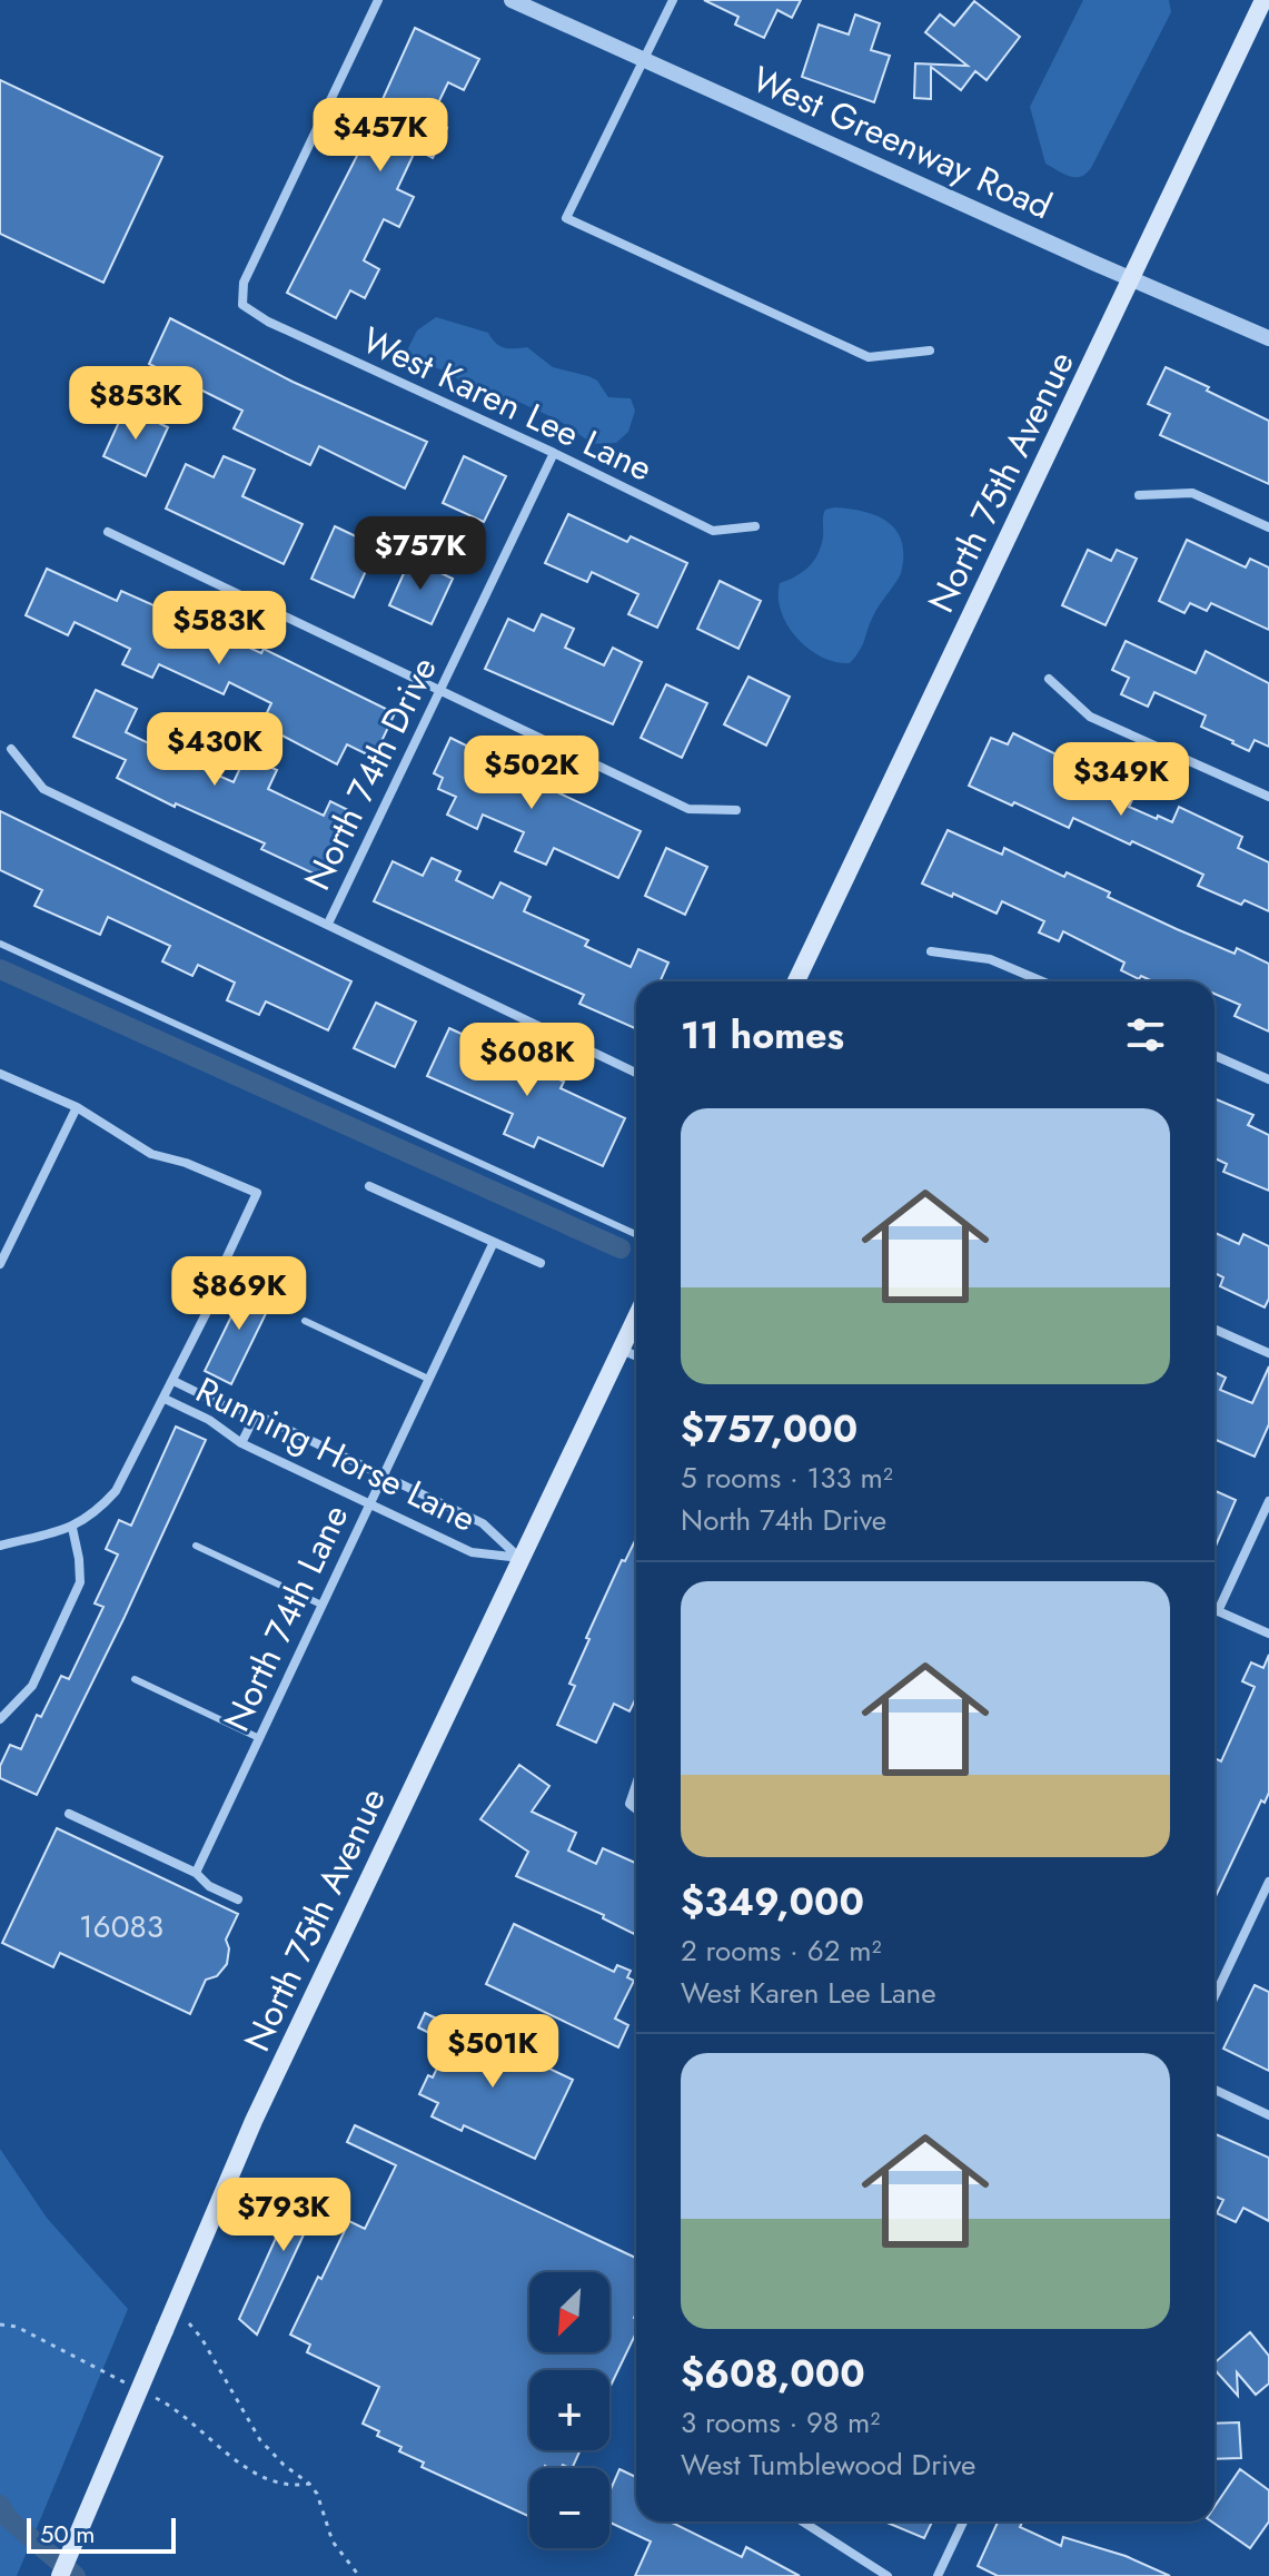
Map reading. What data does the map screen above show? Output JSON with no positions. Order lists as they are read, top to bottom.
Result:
{
  "streets": {
    "main road": ["North 75th Avenue"],
    "street": [
      "West Greenway Road",
      "West Karen Lee Lane",
      "North 74th Drive",
      "Running Horse Lane",
      "North 74th Lane"
    ]
  },
  "crossings": [
    ["West Greenway Road", "North 75th Avenue"],
    ["West Karen Lee Lane", "North 74th Drive"],
    ["North 75th Avenue", "Running Horse Lane"],
    ["Running Horse Lane", "North 74th Lane"]
  ],
  "house_numbers": ["16083"],
  "scale_bar": "50 m",
  "north": "bottom left",
  "page": {
    "price": [
      "$457K",
      "$853K",
      "$757K",
      "$583K",
      "$430K",
      "$502K",
      "$349K",
      "$608K",
      "$869K",
      "$501K",
      "$793K"
    ],
    "heading": "11 homes",
    "list": [
      {
        "name": "$757,000",
        "note": "5 rooms · 133 m² · North 74th Drive"
      },
      {
        "name": "$349,000",
        "note": "2 rooms · 62 m² · West Karen Lee Lane"
      },
      {
        "name": "$608,000",
        "note": "3 rooms · 98 m² · West Tumblewood Drive"
      }
    ],
    "map_buttons": ["+", "−"],
    "scale": "50 m"
  }
}
